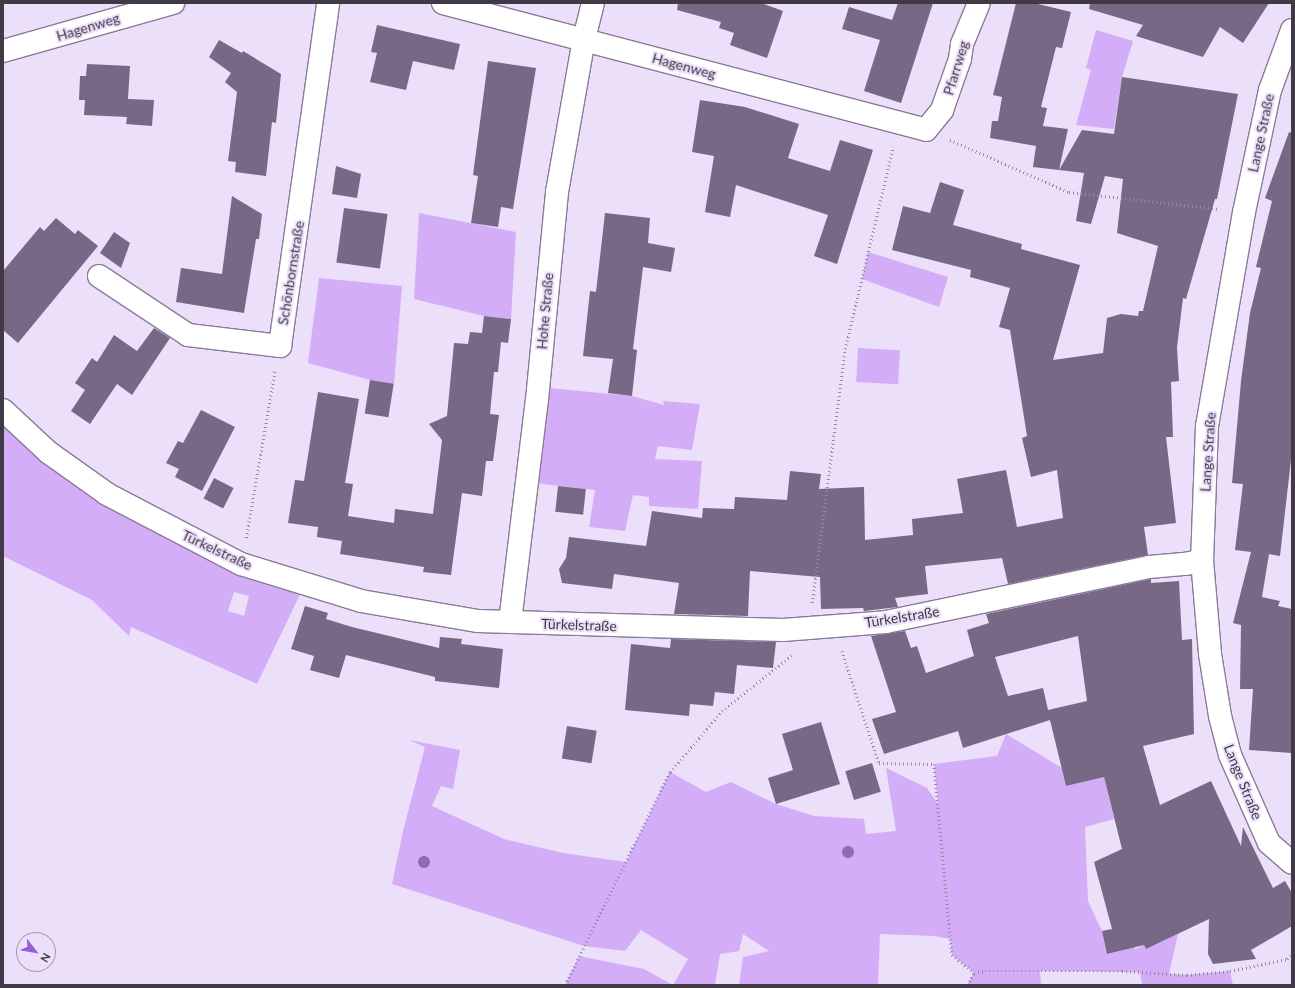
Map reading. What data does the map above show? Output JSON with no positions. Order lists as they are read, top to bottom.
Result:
{
  "streets": {
    "street": [
      "Hagenweg",
      "Pfarrweg",
      "Lange Straße",
      "Schönbornstraße",
      "Hohe Straße",
      "Türkelstraße"
    ]
  },
  "crossings": [
    ["Hagenweg", "Pfarrweg"],
    ["Hagenweg", "Hohe Straße"],
    ["Lange Straße", "Türkelstraße"],
    ["Hohe Straße", "Türkelstraße"]
  ],
  "north": "bottom right"
}
